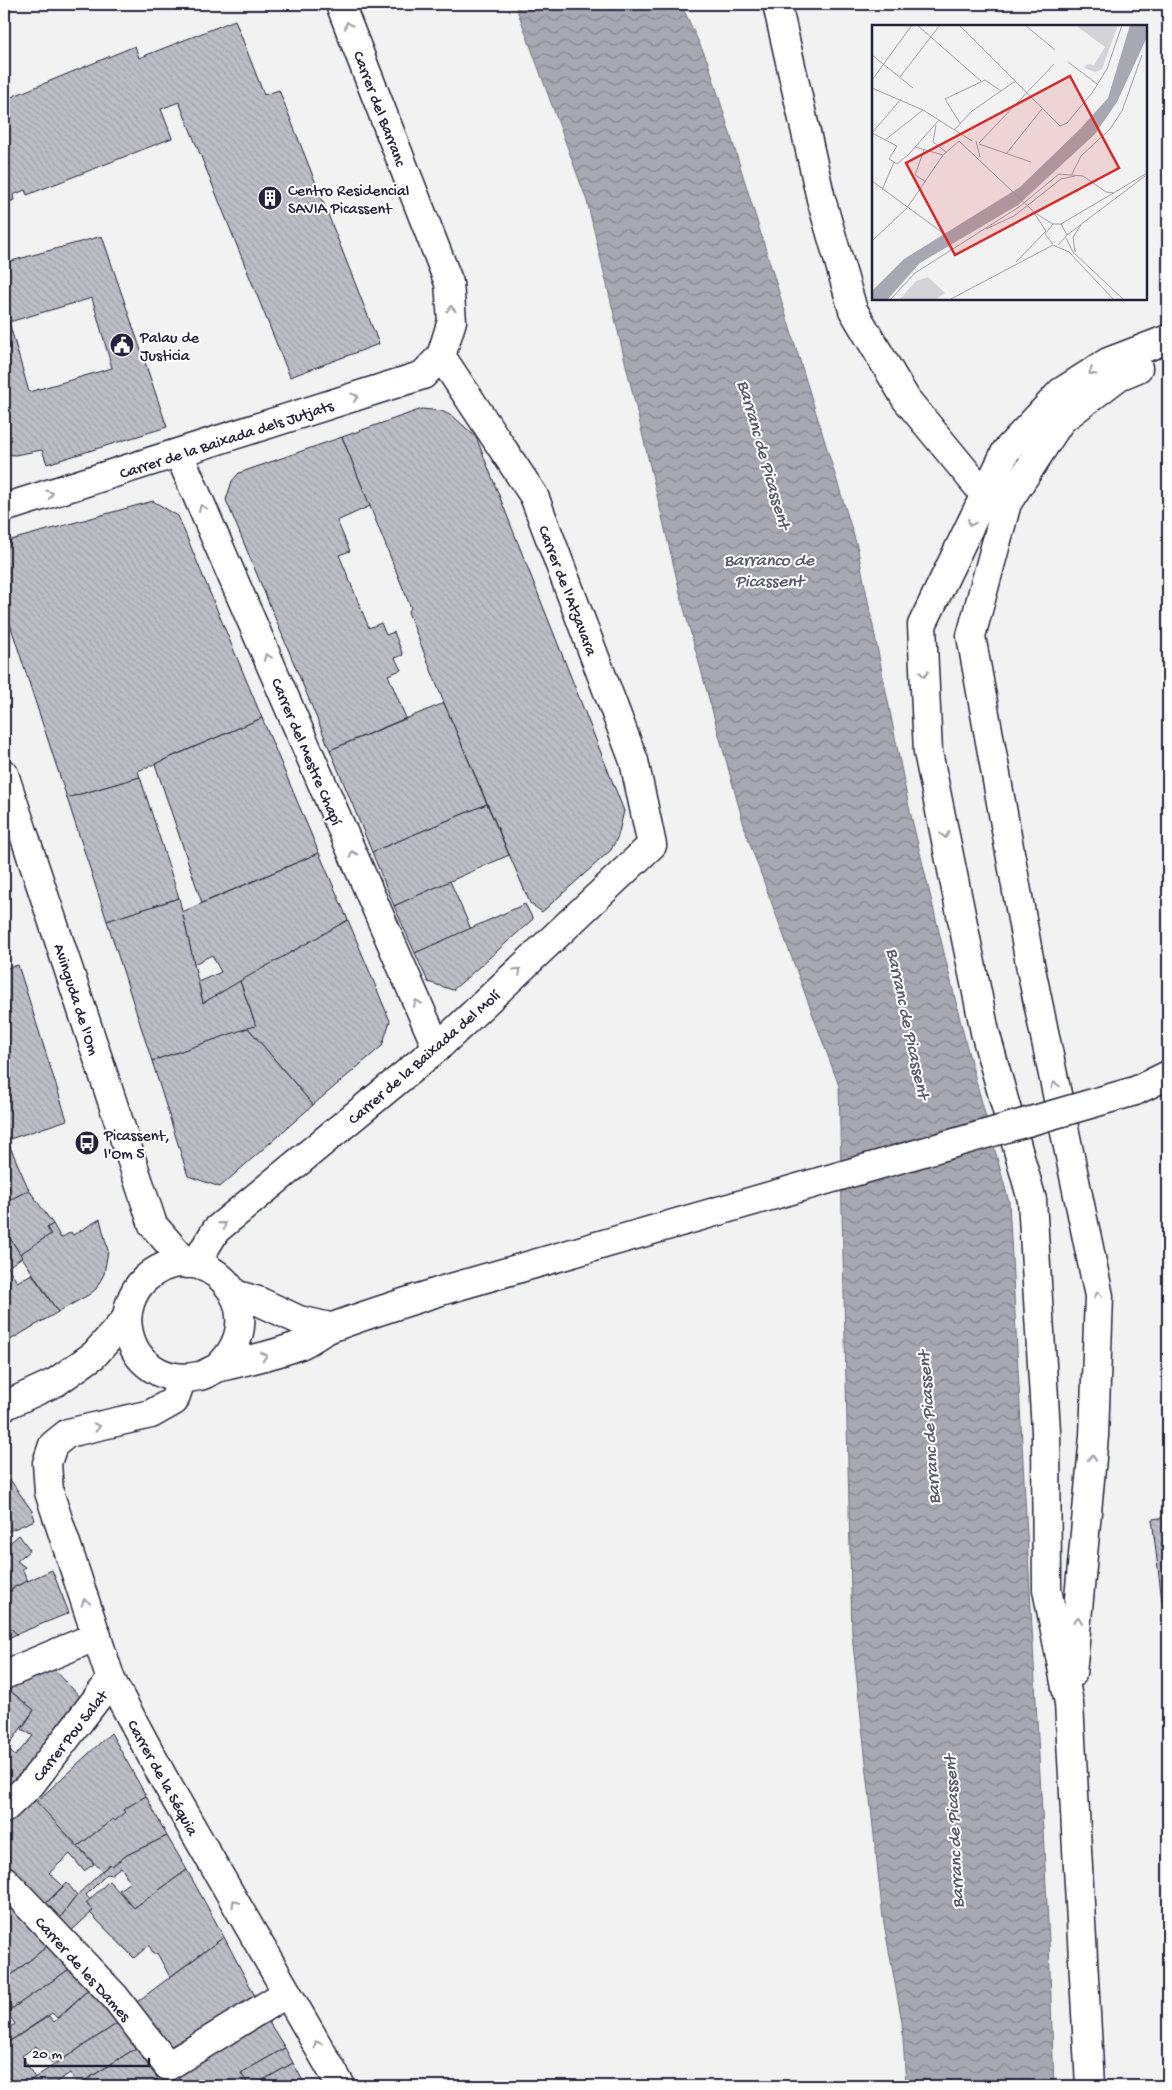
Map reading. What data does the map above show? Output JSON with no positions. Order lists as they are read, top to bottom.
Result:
{
  "streets": {
    "street": [
      "Carrer del Barranc",
      "Carrer de la Baixada dels Jutjats",
      "Carrer de l'Atzavara",
      "Carrer del Mestre Chapí",
      "Avinguda de l'Om",
      "Carrer de la Baixada del Molí",
      "Carrer Pou Salat",
      "Carrer de la Séquia",
      "Carrer de les Dames"
    ]
  },
  "crossings": [
    ["Carrer del Barranc", "Carrer de la Baixada dels Jutjats"],
    ["Carrer del Barranc", "Carrer de l'Atzavara"],
    ["Carrer de la Baixada dels Jutjats", "Carrer de l'Atzavara"],
    ["Carrer de la Baixada dels Jutjats", "Carrer del Mestre Chapí"],
    ["Carrer de l'Atzavara", "Carrer de la Baixada del Molí"],
    ["Carrer del Mestre Chapí", "Carrer de la Baixada del Molí"],
    ["Avinguda de l'Om", "Carrer de la Baixada del Molí"],
    ["Avinguda de l'Om", "Carrer de la Séquia"],
    ["Carrer de la Baixada del Molí", "Carrer de la Séquia"],
    ["Carrer Pou Salat", "Carrer de la Séquia"],
    ["Carrer de la Séquia", "Carrer de les Dames"]
  ],
  "one_way": [
    "Carrer del Barranc",
    "Carrer de la Baixada dels Jutjats",
    "Carrer del Mestre Chapí",
    "Carrer de la Baixada del Molí",
    "Carrer de la Séquia"
  ],
  "water": ["Barranc de Picassent", "Barranco de Picassent"],
  "places": {
    "building": ["Centro Residencial SAVIA Picassent"],
    "public building": ["Palau de Justicia"],
    "bus stop": ["Picassent, l'Om 5"]
  },
  "scale_bar": "20 m"
}
